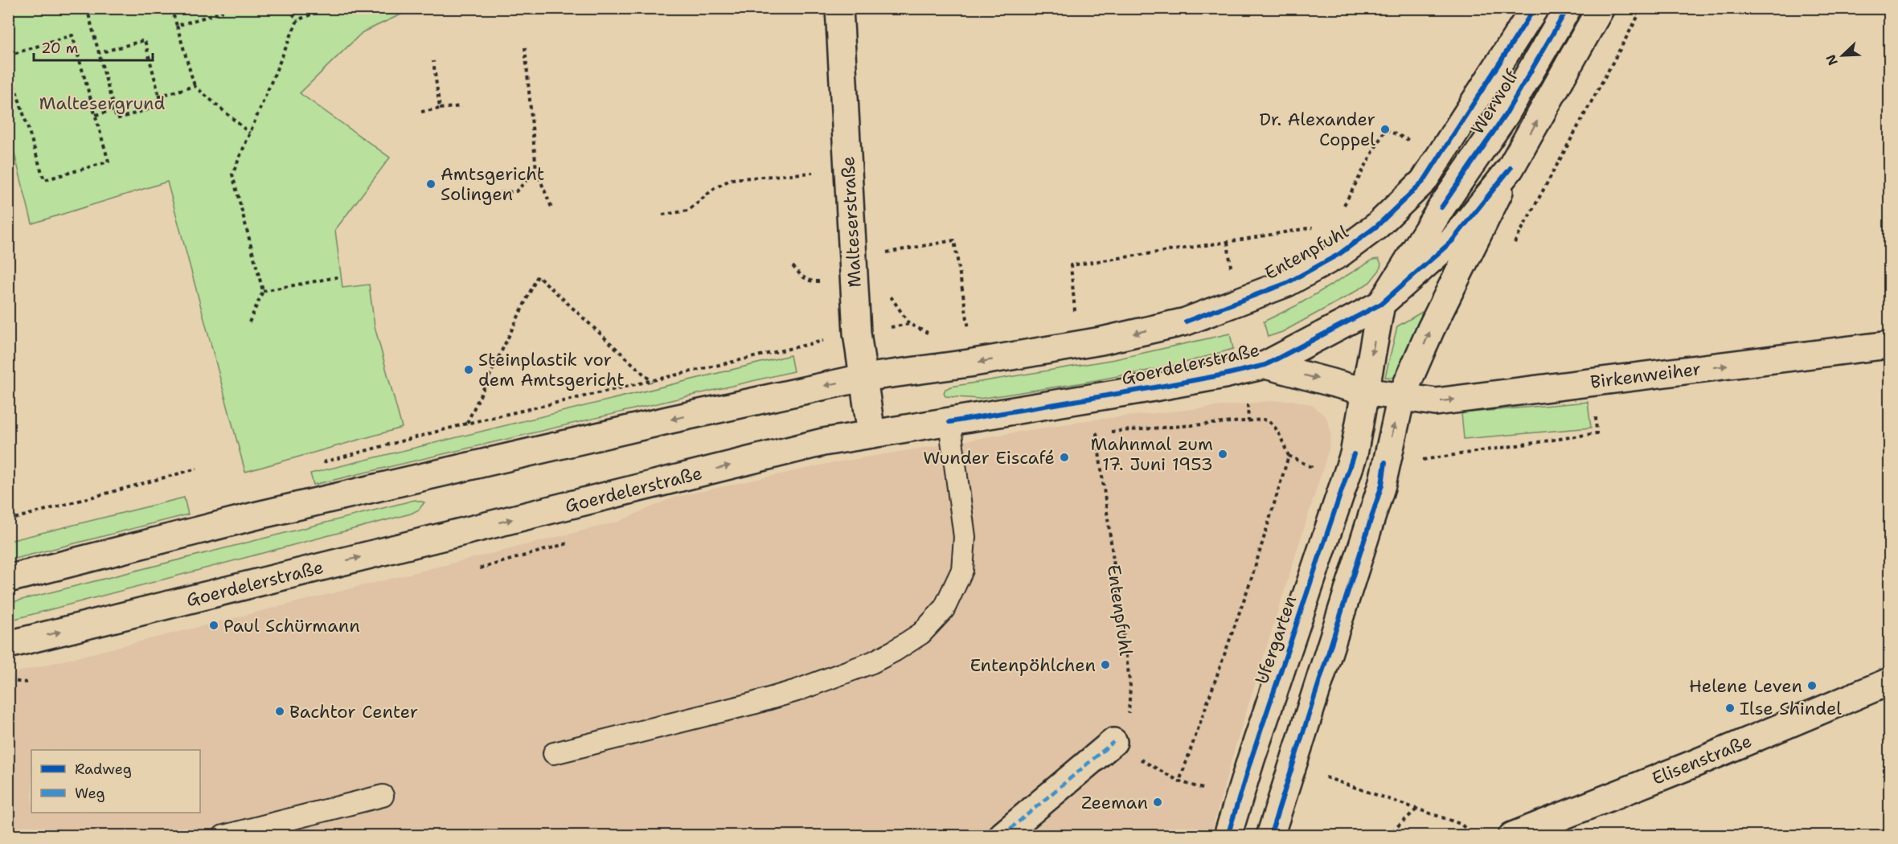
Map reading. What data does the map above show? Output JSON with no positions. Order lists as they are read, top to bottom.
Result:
{
  "streets": {
    "main road": [
      "Werwolf",
      "Malteserstraße",
      "Entenpfuhl",
      "Goerdelerstraße",
      "Birkenweiher",
      "Ufergarten",
      "Elisenstraße"
    ]
  },
  "crossings": [
    ["Werwolf", "Entenpfuhl"],
    ["Werwolf", "Goerdelerstraße"],
    ["Malteserstraße", "Entenpfuhl"],
    ["Malteserstraße", "Goerdelerstraße"],
    ["Goerdelerstraße", "Birkenweiher"],
    ["Goerdelerstraße", "Ufergarten"]
  ],
  "one_way": ["Entenpfuhl", "Birkenweiher"],
  "parks": ["Maltesergrund"],
  "places": [
    "Dr. Alexander Coppel",
    "Amtsgericht Solingen",
    "Steinplastik vor dem Amtsgericht",
    "Mahnmal zum 17. Juni 1953",
    "Wunder Eiscafé",
    "Paul Schürmann",
    "Entenpöhlchen",
    "Helene Leven",
    "Ilse Shindel",
    "Bachtor Center",
    "Zeeman"
  ],
  "legend": ["Radweg", "Weg"],
  "scale_bar": "20 m",
  "north": "bottom left"
}
